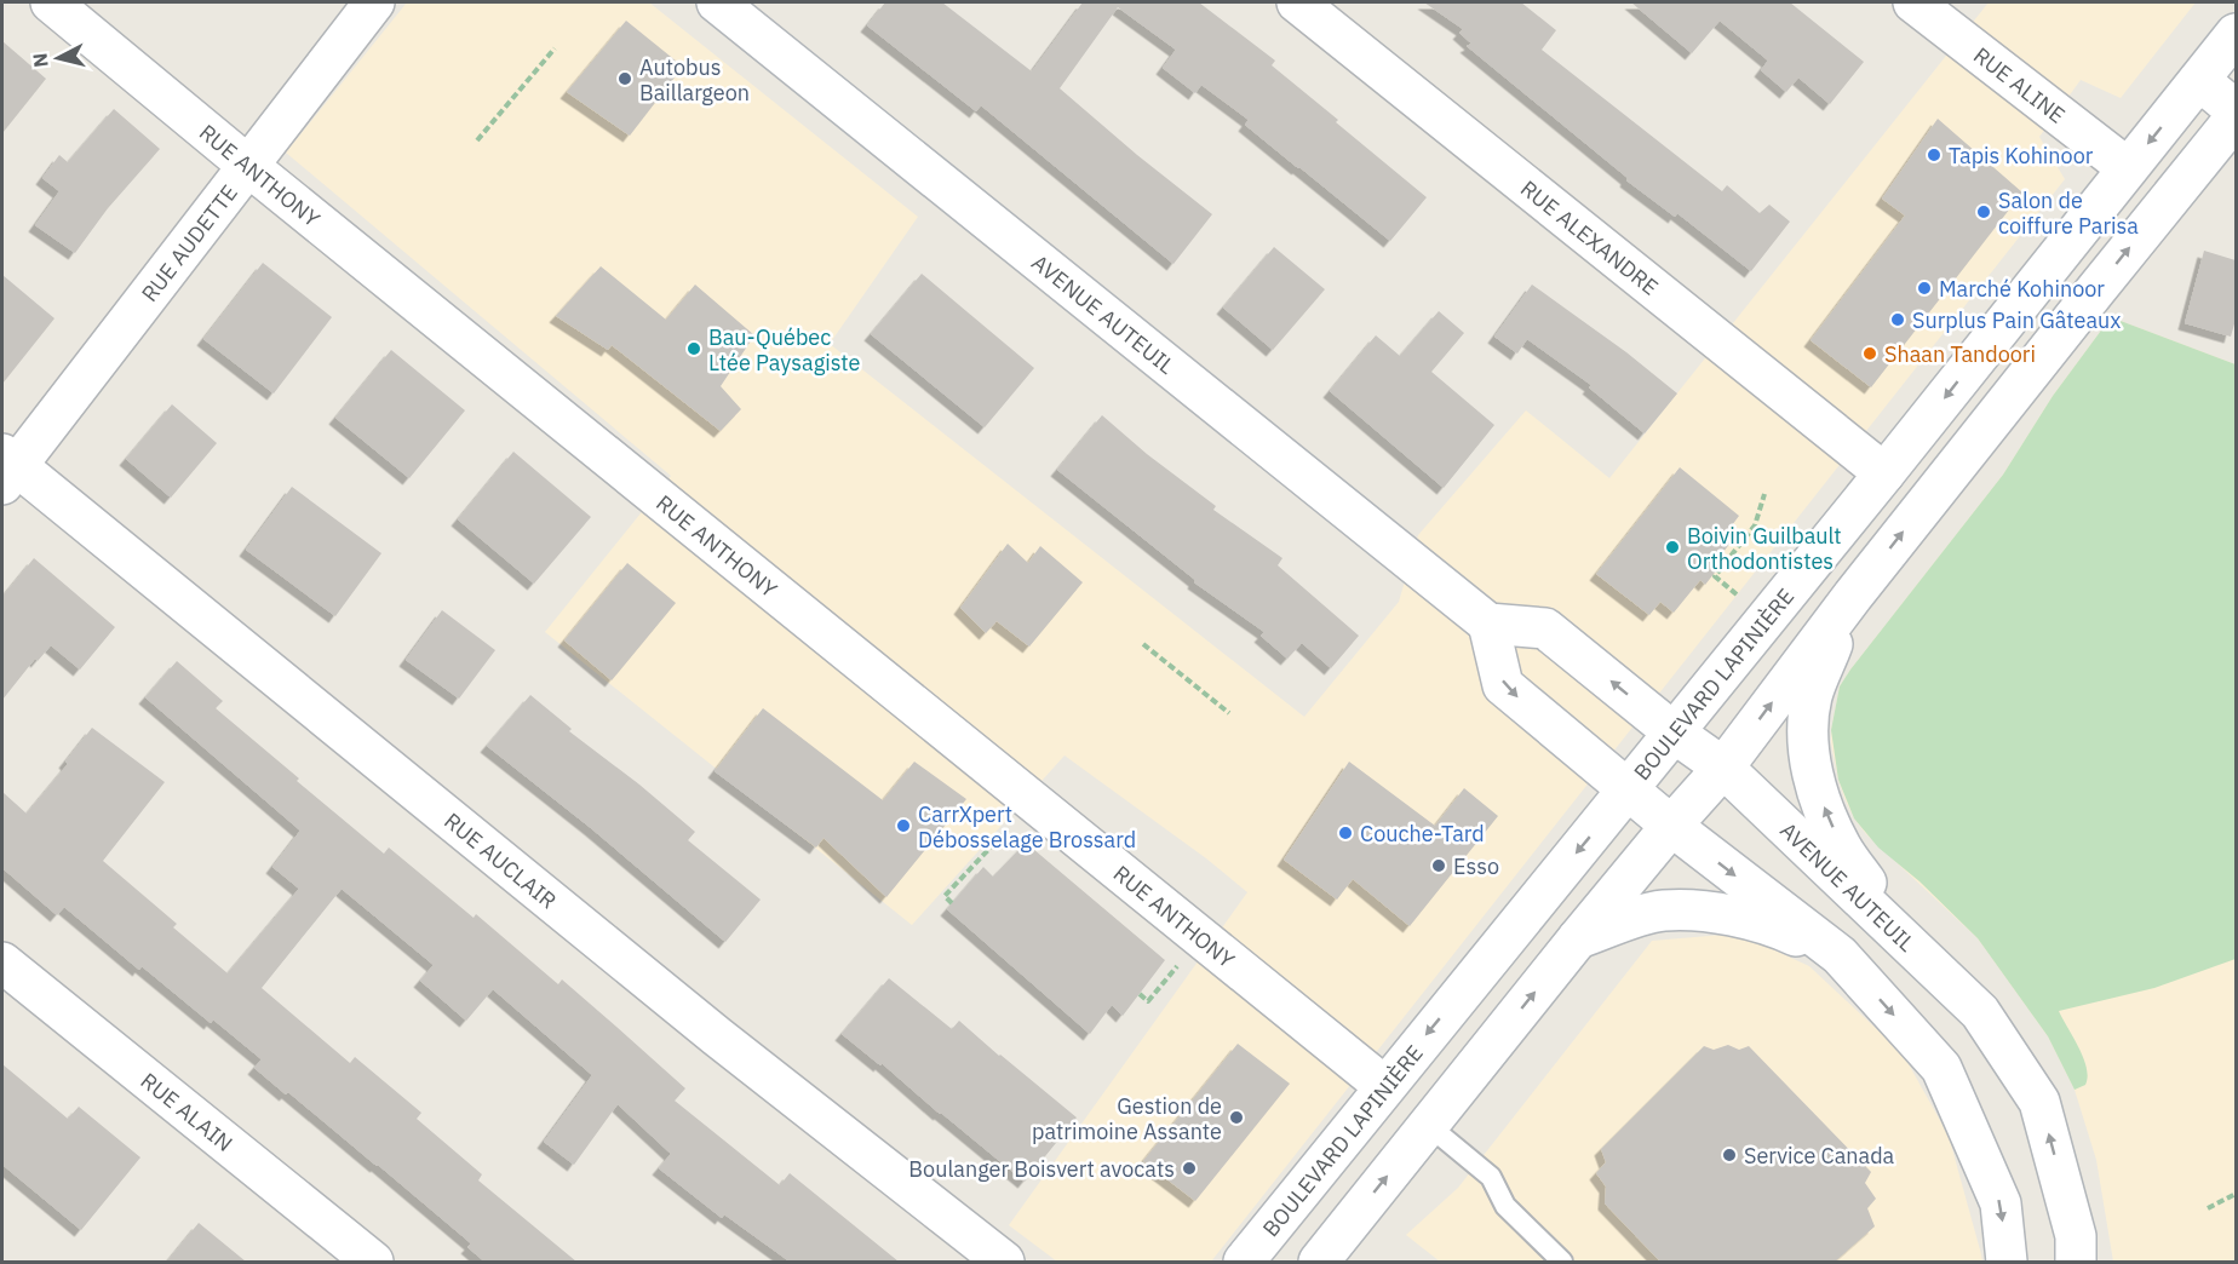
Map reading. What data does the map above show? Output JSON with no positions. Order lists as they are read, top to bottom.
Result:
{
  "streets": {
    "street": [
      "RUE ALINE",
      "RUE ANTHONY",
      "RUE ALEXANDRE",
      "RUE AUDETTE",
      "AVENUE AUTEUIL",
      "BOULEVARD LAPINIÈRE",
      "RUE AUCLAIR",
      "RUE ALAIN"
    ]
  },
  "crossings": [
    ["RUE ALINE", "BOULEVARD LAPINIÈRE"],
    ["RUE ANTHONY", "RUE AUDETTE"],
    ["RUE ANTHONY", "BOULEVARD LAPINIÈRE"],
    ["RUE ALEXANDRE", "BOULEVARD LAPINIÈRE"],
    ["RUE AUDETTE", "RUE AUCLAIR"],
    ["AVENUE AUTEUIL", "BOULEVARD LAPINIÈRE"]
  ],
  "places": [
    "Autobus Baillargeon",
    "Tapis Kohinoor",
    "Salon de coiffure Parisa",
    "Marché Kohinoor",
    "Surplus Pain Gâteaux",
    "Bau-Québec Ltée Paysagiste",
    "Shaan Tandoori",
    "Boivin Guilbault Orthodontistes",
    "CarrXpert Débosselage Brossard",
    "Couche-Tard",
    "Esso",
    "Gestion de patrimoine Assante",
    "Service Canada",
    "Boulanger Boisvert avocats"
  ],
  "north": "left"
}
